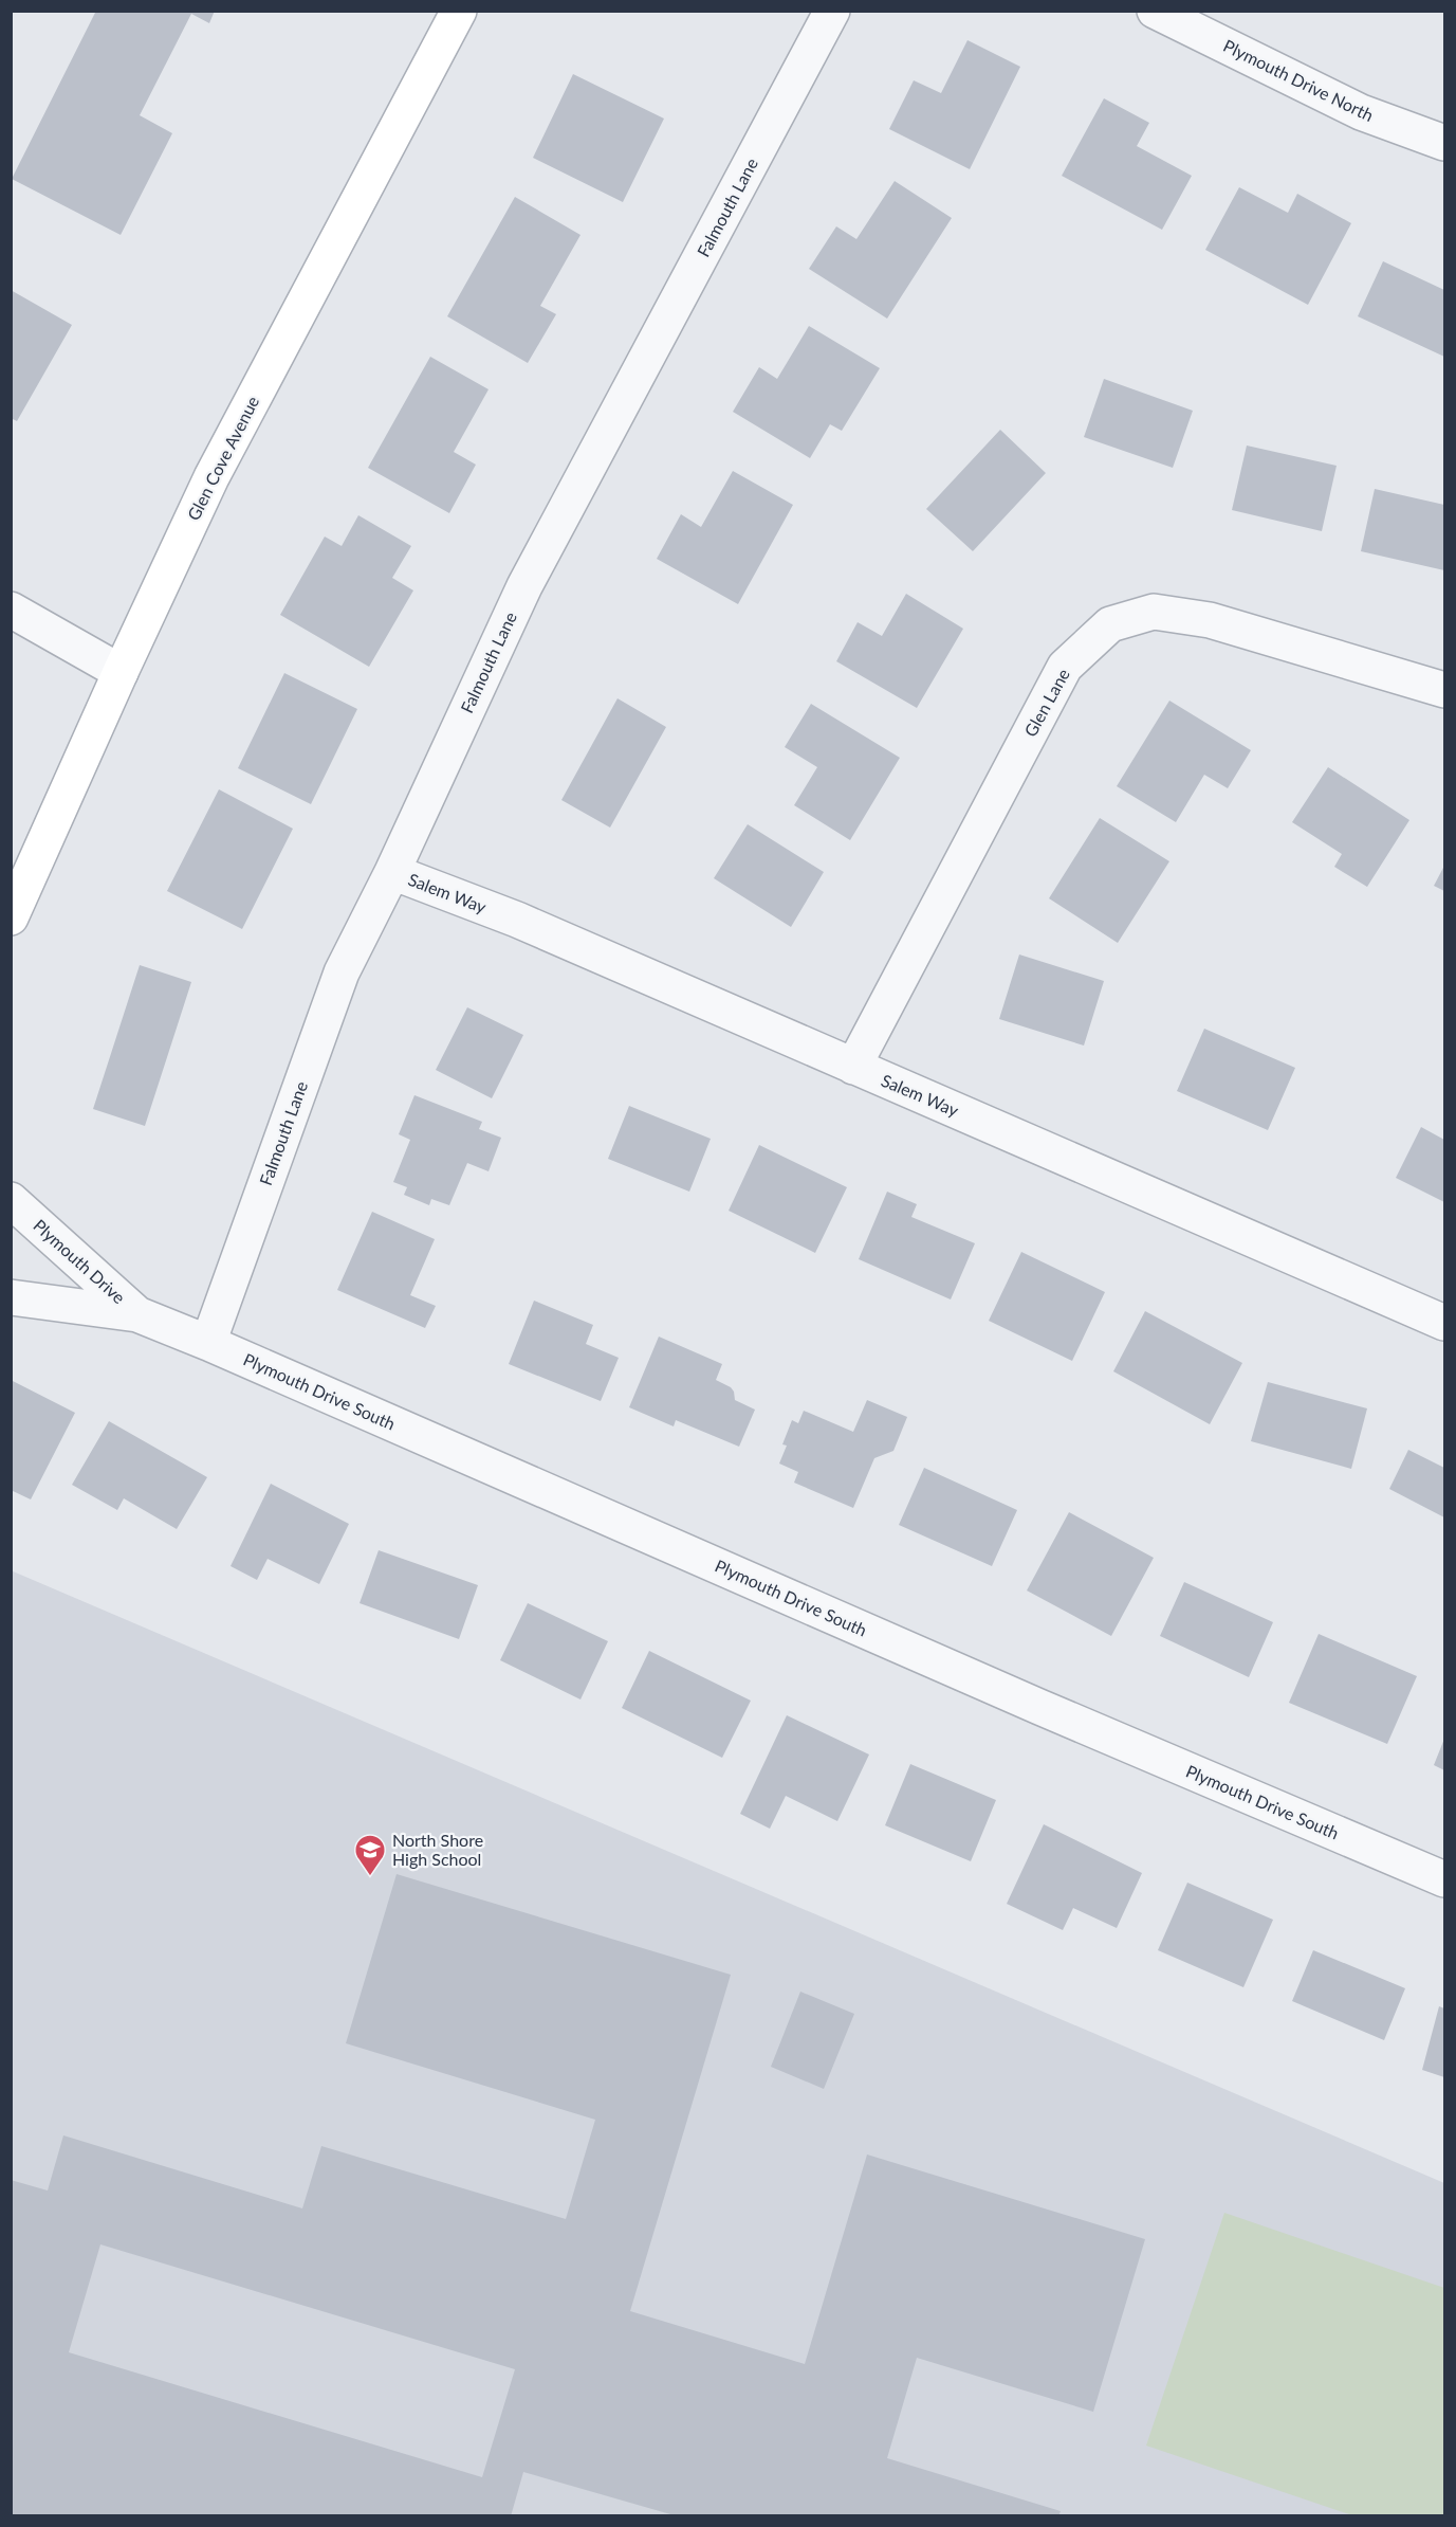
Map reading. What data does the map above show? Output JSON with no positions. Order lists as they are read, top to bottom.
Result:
{
  "streets": {
    "main road": ["Glen Cove Avenue"],
    "street": [
      "Plymouth Drive North",
      "Falmouth Lane",
      "Glen Lane",
      "Salem Way",
      "Plymouth Drive",
      "Plymouth Drive South"
    ]
  },
  "crossings": [
    ["Falmouth Lane", "Salem Way"],
    ["Falmouth Lane", "Plymouth Drive South"],
    ["Glen Lane", "Salem Way"],
    ["Plymouth Drive", "Plymouth Drive South"]
  ],
  "places": {
    "school or university": ["North Shore High School"]
  }
}
